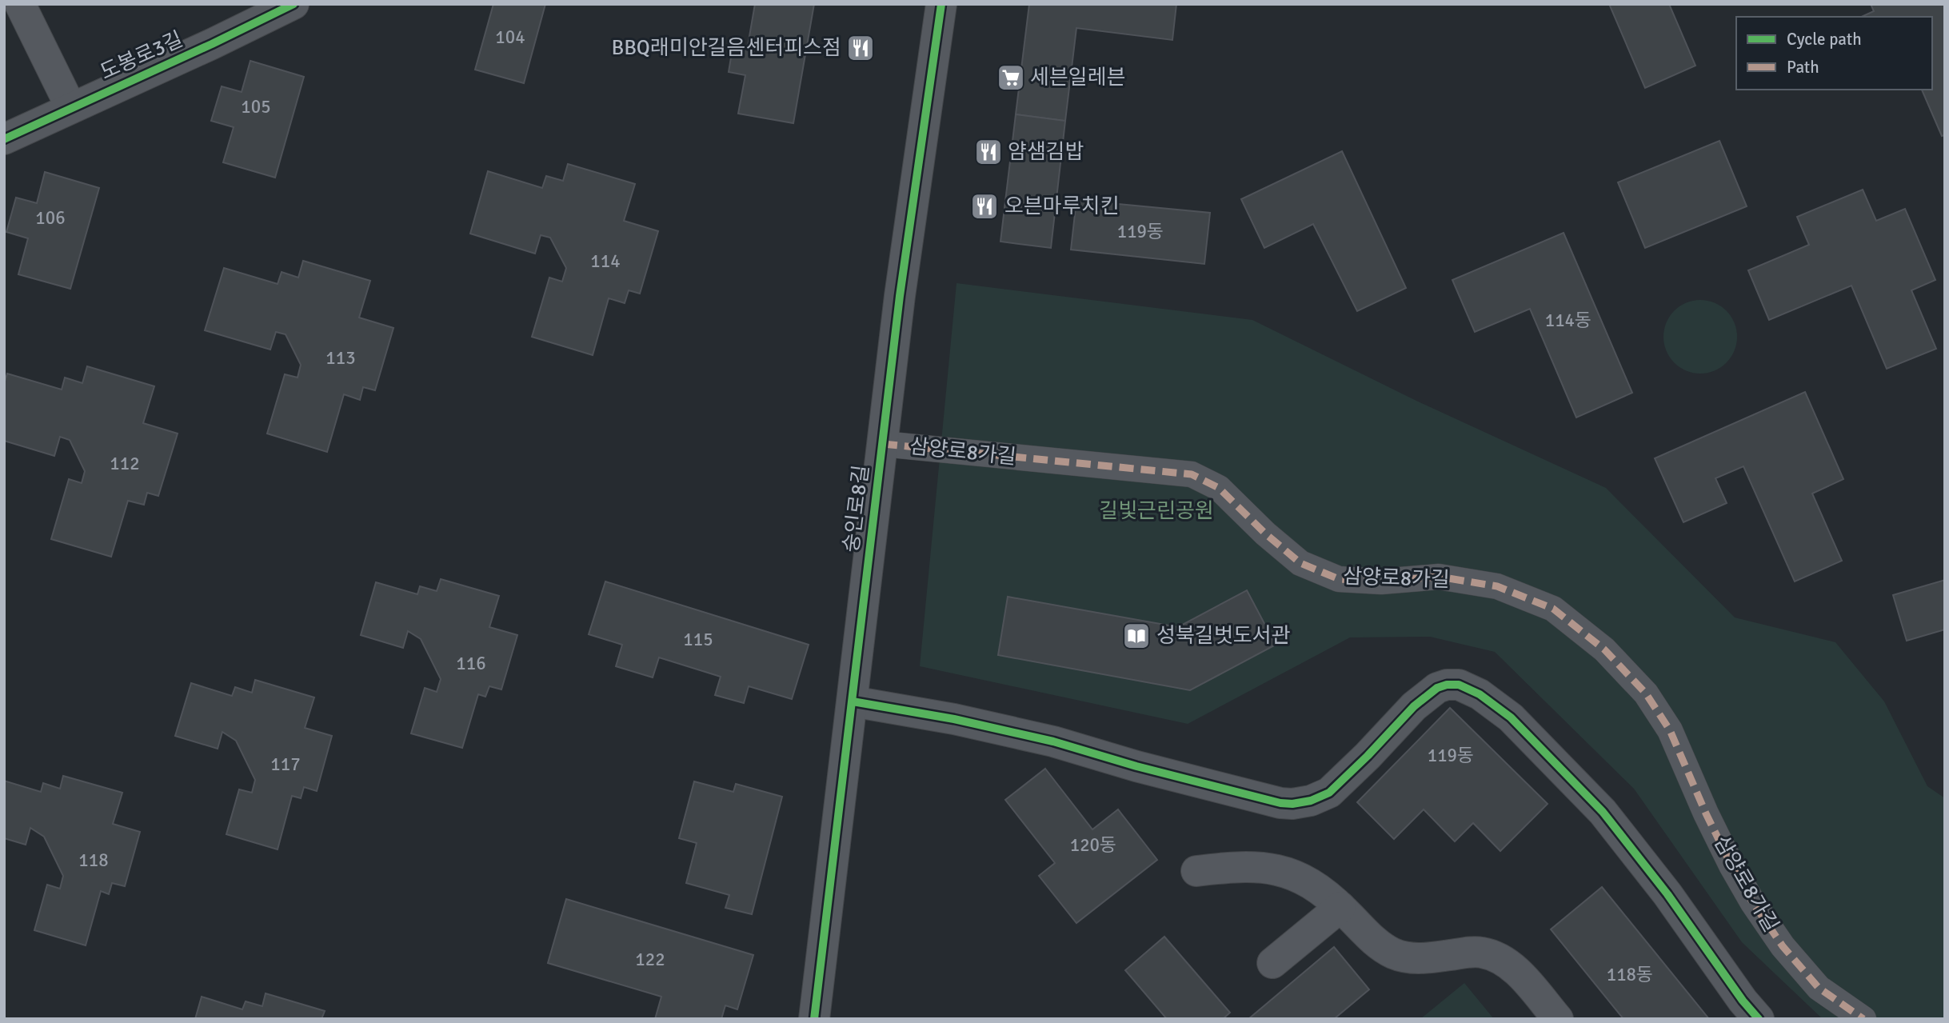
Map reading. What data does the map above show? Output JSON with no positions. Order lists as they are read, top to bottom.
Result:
{
  "streets": {
    "street": ["도봉로3길", "삼양로8가길", "숭인로8길"]
  },
  "crossings": [
    ["삼양로8가길", "숭인로8길"]
  ],
  "parks": ["길빛근린공원"],
  "places": {
    "restaurant": ["BBQ래미안길음센터피스점", "얌샘김밥", "오븐마루치킨"],
    "supermarket": ["세븐일레븐"],
    "library": ["성북길벗도서관"]
  },
  "house_numbers": [
    "104",
    "105",
    "106",
    "119동",
    "114",
    "114동",
    "113",
    "112",
    "115",
    "116",
    "119동",
    "117",
    "120동",
    "118",
    "122",
    "118동"
  ],
  "legend": ["Cycle path", "Path"]
}
